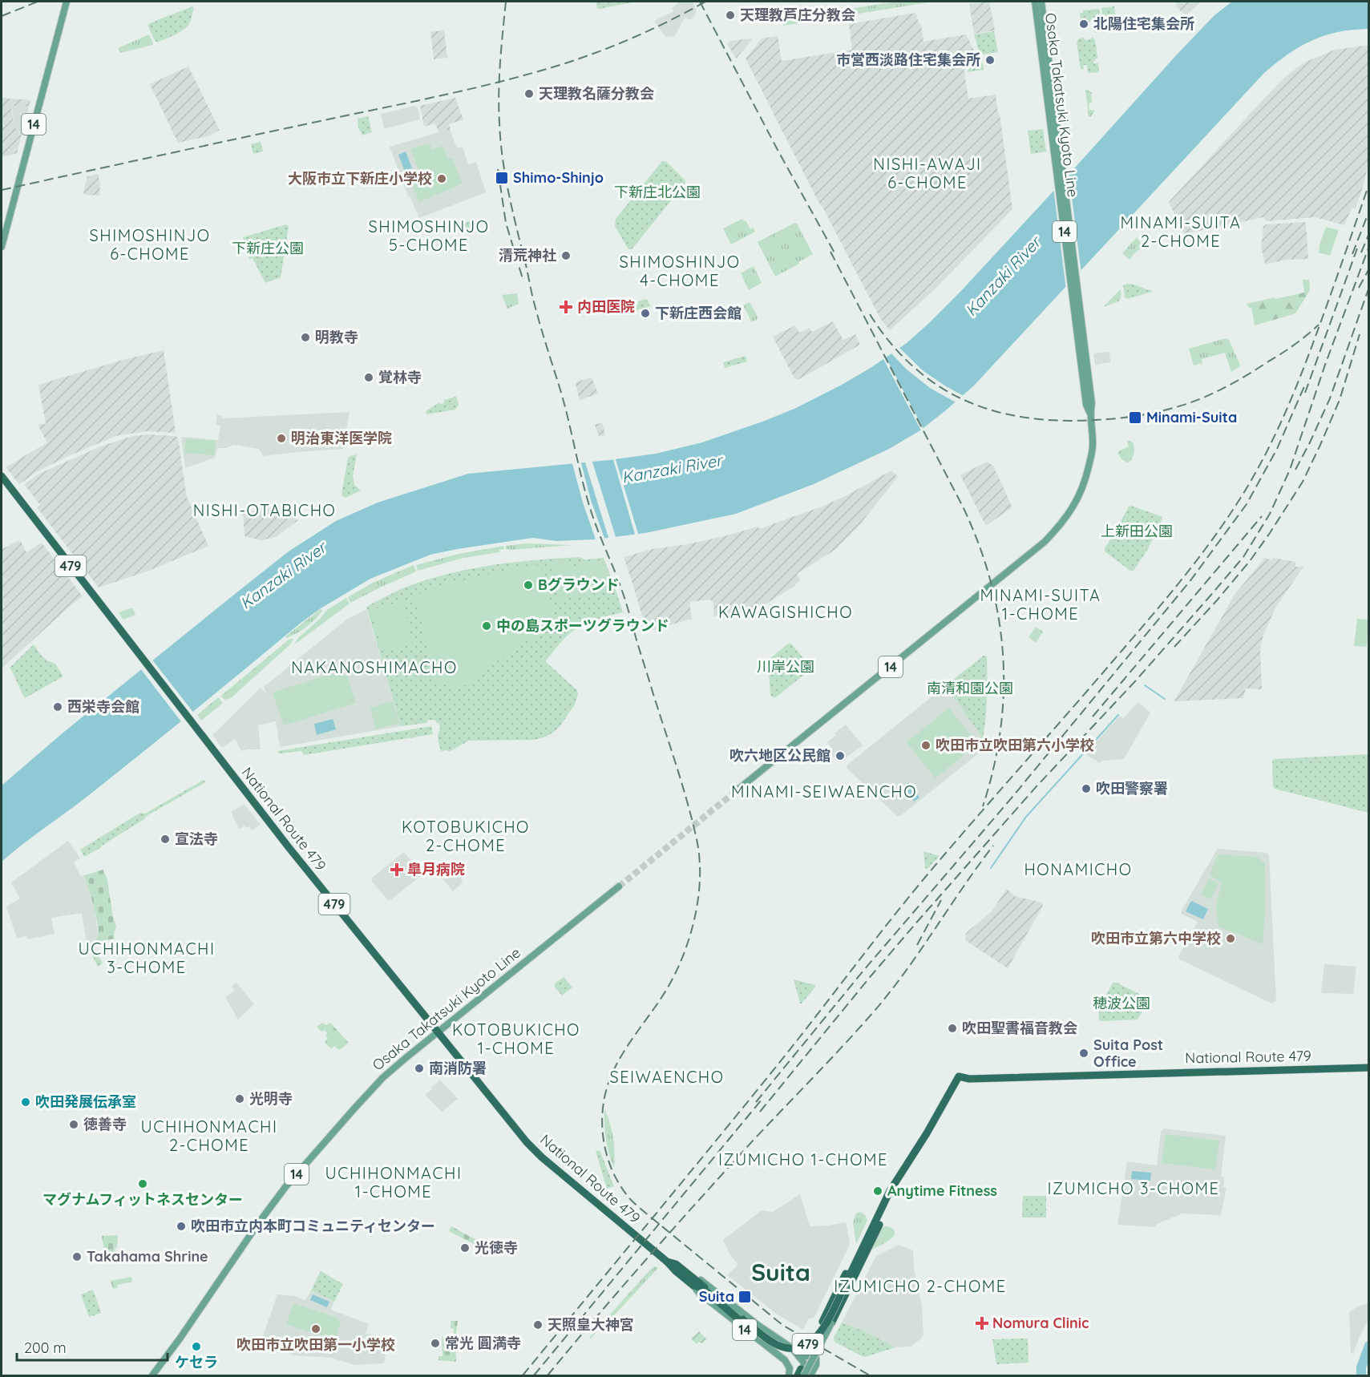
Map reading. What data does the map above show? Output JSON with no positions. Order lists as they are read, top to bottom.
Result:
{
  "streets": {
    "highway": ["479", "National Route 479"],
    "main road": ["Osaka Takatsuki Kyoto Line", "14"]
  },
  "crossings": [
    ["Osaka Takatsuki Kyoto Line", "National Route 479"],
    ["14", "National Route 479"],
    ["479", "National Route 479"]
  ],
  "districts": [
    "NISHI-AWAJI 6-CHOME",
    "MINAMI-SUITA 2-CHOME",
    "SHIMOSHINJO 5-CHOME",
    "SHIMOSHINJO 6-CHOME",
    "SHIMOSHINJO 4-CHOME",
    "NISHI-OTABICHO",
    "MINAMI-SUITA 1-CHOME",
    "KAWAGISHICHO",
    "NAKANOSHIMACHO",
    "MINAMI-SEIWAENCHO",
    "KOTOBUKICHO 2-CHOME",
    "HONAMICHO",
    "UCHIHONMACHI 3-CHOME",
    "KOTOBUKICHO 1-CHOME",
    "SEIWAENCHO",
    "UCHIHONMACHI 2-CHOME",
    "IZUMICHO 1-CHOME",
    "UCHIHONMACHI 1-CHOME",
    "IZUMICHO 3-CHOME",
    "Suita",
    "IZUMICHO 2-CHOME"
  ],
  "water": ["Kanzaki River"],
  "parks": [
    "下新庄北公園",
    "下新庄公園",
    "上新田公園",
    "川岸公園",
    "南清和園公園",
    "穂波公園"
  ],
  "places": {
    "other": [
      "天理教芦庄分教会",
      "北陽住宅集会所",
      "市営西淡路住宅集会所",
      "天理教名薩分教会",
      "大阪市立下新庄小学校",
      "清荒神社",
      "下新庄西会館",
      "明教寺",
      "覚林寺",
      "明治東洋医学院",
      "Bグラウンド",
      "中の島スポーツグラウンド",
      "西栄寺会館",
      "吹田市立吹田第六小学校",
      "吹六地区公民館",
      "吹田警察署",
      "宣法寺",
      "吹田市立第六中学校",
      "吹田聖書福音教会",
      "Suita Post Office",
      "南消防署",
      "光明寺",
      "吹田発展伝承室",
      "徳善寺",
      "マグナムフィットネスセンター",
      "Anytime Fitness",
      "吹田市立内本町コミュニティセンター",
      "光徳寺",
      "Takahama Shrine",
      "天照皇大神宮",
      "吹田市立吹田第一小学校",
      "常光 圓満寺",
      "ケセラ"
    ],
    "transit": ["Shimo-Shinjo", "Minami-Suita", "Suita"],
    "health": ["内田医院", "皐月病院", "Nomura Clinic"]
  },
  "scale_bar": "200 m"
}
